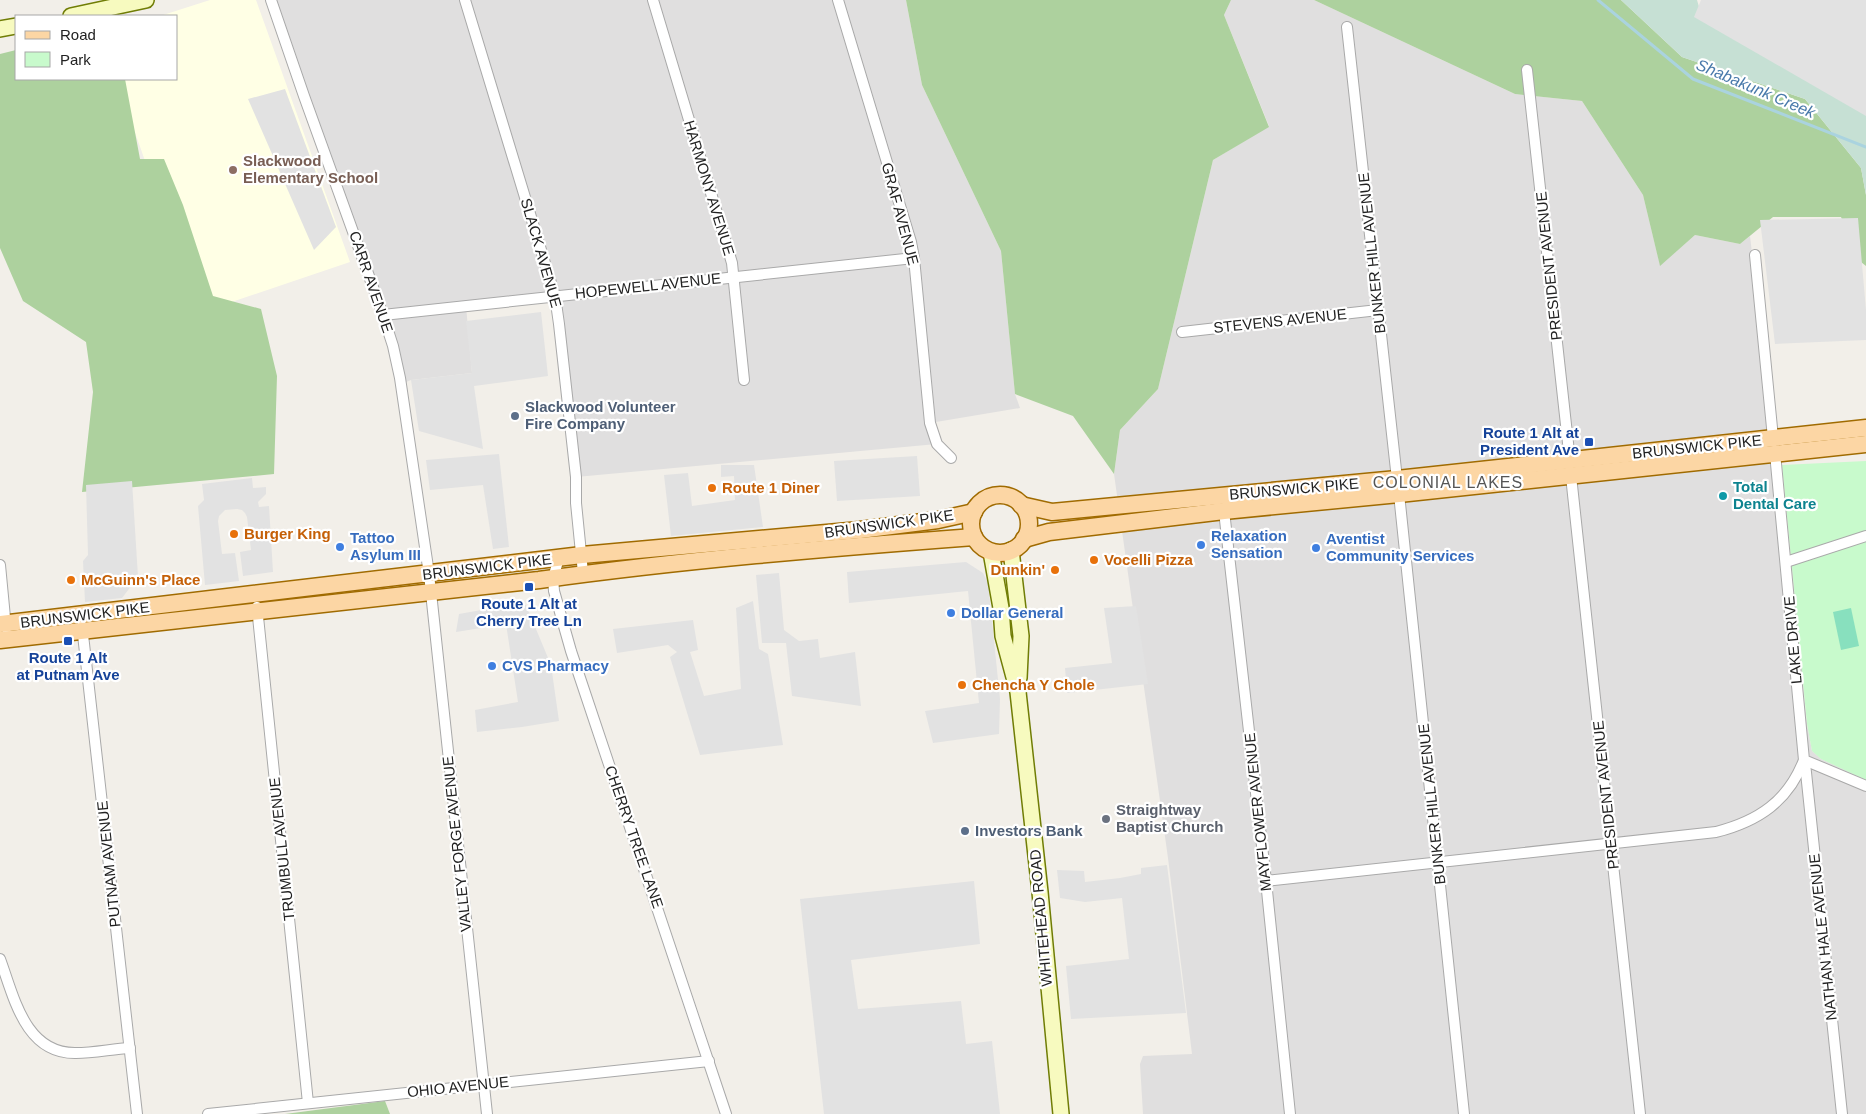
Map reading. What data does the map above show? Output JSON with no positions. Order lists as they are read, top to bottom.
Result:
{
  "streets": {
    "main road": ["BRUNSWICK PIKE", "WHITEHEAD ROAD"],
    "street": [
      "HARMONY AVENUE",
      "GRAF AVENUE",
      "SLACK AVENUE",
      "BUNKER HILL AVENUE",
      "PRESIDENT AVENUE",
      "CARR AVENUE",
      "HOPEWELL AVENUE",
      "STEVENS AVENUE",
      "LAKE DRIVE",
      "MAYFLOWER AVENUE",
      "CHERRY TREE LANE",
      "VALLEY FORGE AVENUE",
      "TRUMBULL AVENUE",
      "PUTNAM AVENUE",
      "NATHAN HALE AVENUE",
      "OHIO AVENUE"
    ]
  },
  "crossings": [
    ["HARMONY AVENUE", "HOPEWELL AVENUE"],
    ["GRAF AVENUE", "HOPEWELL AVENUE"],
    ["SLACK AVENUE", "HOPEWELL AVENUE"],
    ["SLACK AVENUE", "BRUNSWICK PIKE"],
    ["BUNKER HILL AVENUE", "STEVENS AVENUE"],
    ["BUNKER HILL AVENUE", "BRUNSWICK PIKE"],
    ["PRESIDENT AVENUE", "BRUNSWICK PIKE"],
    ["CARR AVENUE", "HOPEWELL AVENUE"],
    ["CARR AVENUE", "BRUNSWICK PIKE"],
    ["CARR AVENUE", "VALLEY FORGE AVENUE"],
    ["BRUNSWICK PIKE", "LAKE DRIVE"],
    ["BRUNSWICK PIKE", "MAYFLOWER AVENUE"],
    ["BRUNSWICK PIKE", "CHERRY TREE LANE"],
    ["BRUNSWICK PIKE", "VALLEY FORGE AVENUE"],
    ["BRUNSWICK PIKE", "TRUMBULL AVENUE"],
    ["BRUNSWICK PIKE", "PUTNAM AVENUE"],
    ["BRUNSWICK PIKE", "WHITEHEAD ROAD"],
    ["LAKE DRIVE", "NATHAN HALE AVENUE"],
    ["CHERRY TREE LANE", "OHIO AVENUE"],
    ["VALLEY FORGE AVENUE", "OHIO AVENUE"],
    ["TRUMBULL AVENUE", "OHIO AVENUE"]
  ],
  "districts": ["COLONIAL LAKES"],
  "water": ["Shabakunk Creek"],
  "places": {
    "other": [
      "Slackwood Elementary School",
      "Slackwood Volunteer Fire Company",
      "Route 1 Diner",
      "Total Dental Care",
      "Burger King",
      "Relaxation Sensation",
      "Tattoo Asylum III",
      "Aventist Community Services",
      "Vocelli Pizza",
      "Dunkin'",
      "McGuinn's Place",
      "Dollar General",
      "CVS Pharmacy",
      "Chencha Y Chole",
      "Straightway Baptist Church",
      "Investors Bank"
    ],
    "transit": ["Route 1 Alt at President Ave", "Route 1 Alt at Cherry Tree Ln", "Route 1 Alt at Putnam Ave"]
  },
  "legend": ["Road", "Park"]
}
